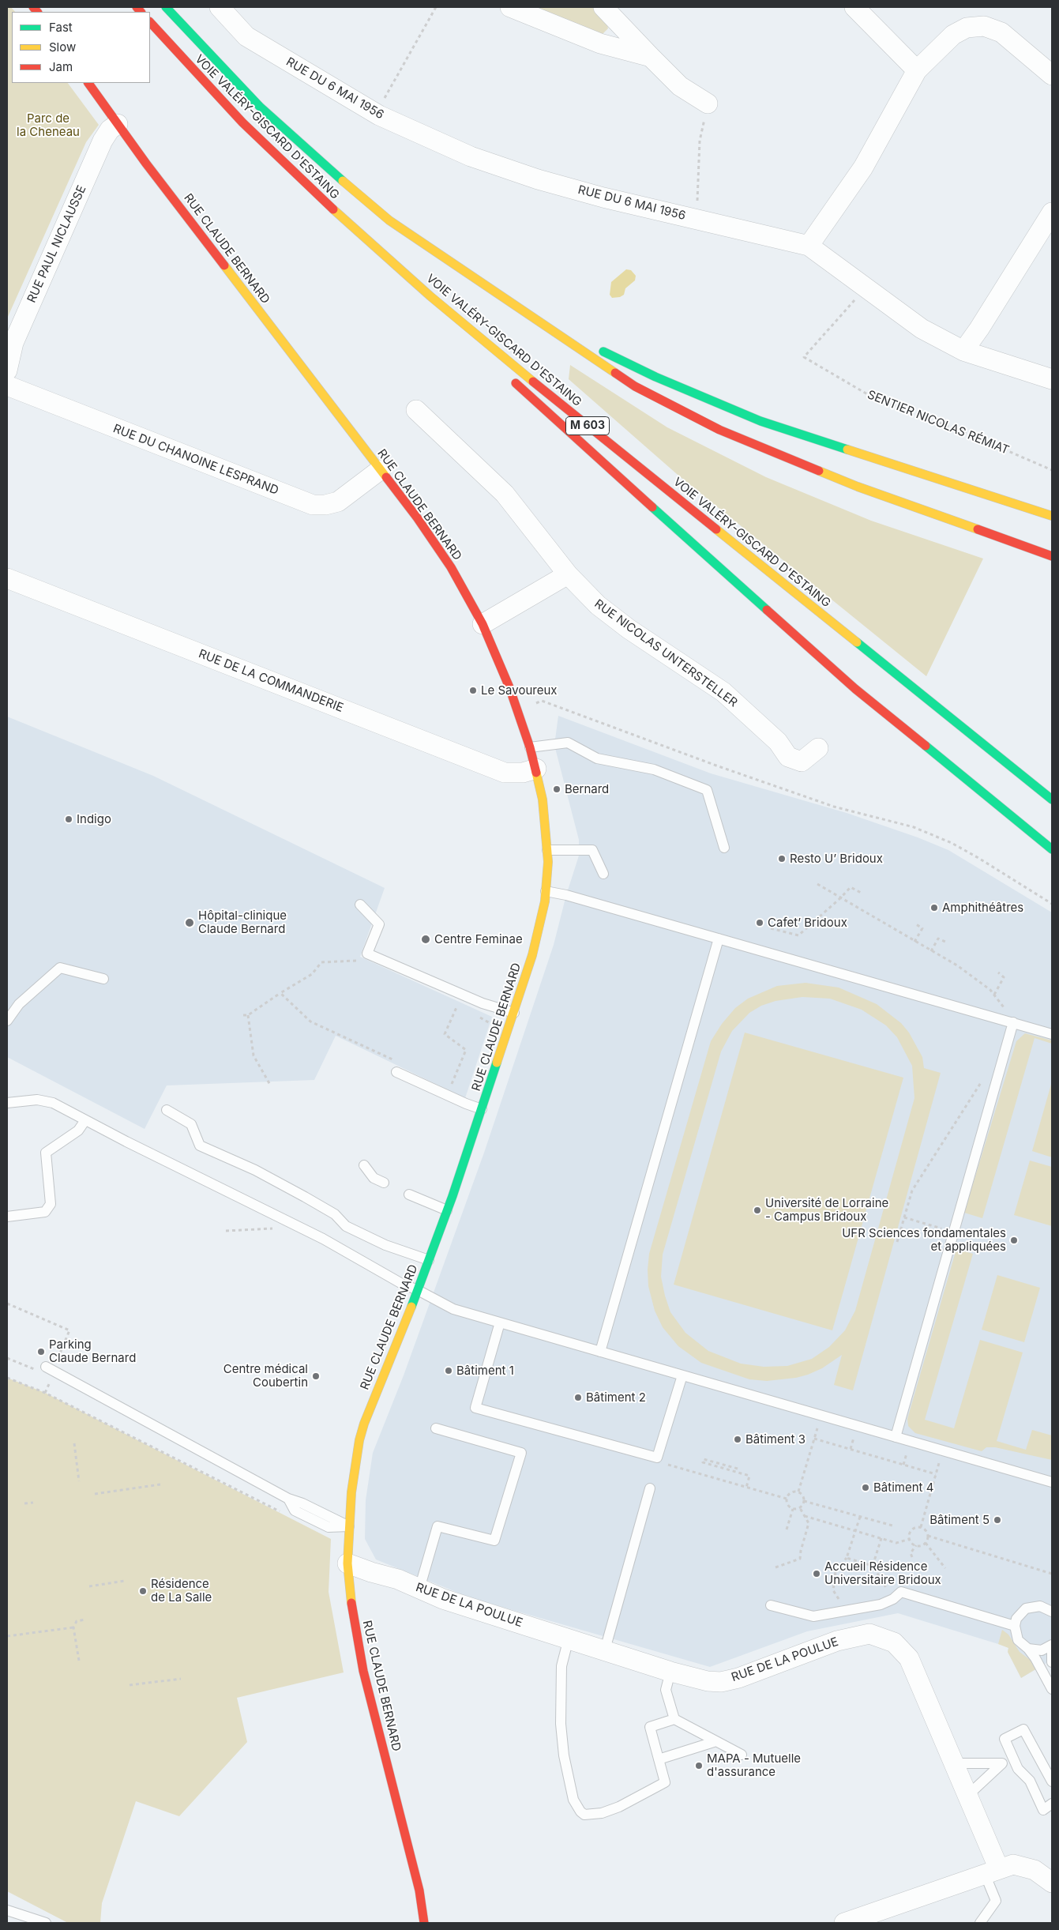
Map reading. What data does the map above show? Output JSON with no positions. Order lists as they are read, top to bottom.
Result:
{
  "streets": {
    "main road": ["VOIE VALÉRY-GISCARD D'ESTAING", "RUE CLAUDE BERNARD", "M 603"],
    "street": [
      "RUE DU 6 MAI 1956",
      "RUE PAUL NICLAUSSE",
      "RUE DU CHANOINE LESPRAND",
      "RUE NICOLAS UNTERSTELLER",
      "RUE DE LA COMMANDERIE",
      "RUE DE LA POULUE"
    ],
    "path": ["SENTIER NICOLAS RÉMIAT"]
  },
  "crossings": [
    ["RUE DU 6 MAI 1956", "SENTIER NICOLAS RÉMIAT"],
    ["RUE PAUL NICLAUSSE", "RUE CLAUDE BERNARD"],
    ["RUE CLAUDE BERNARD", "RUE DU CHANOINE LESPRAND"],
    ["RUE CLAUDE BERNARD", "RUE DE LA COMMANDERIE"],
    ["RUE CLAUDE BERNARD", "RUE DE LA POULUE"]
  ],
  "parks": ["Parc de la Cheneau"],
  "places": [
    "Le Savoureux",
    "Bernard",
    "Indigo",
    "Resto U’ Bridoux",
    "Amphithéâtres",
    "Hôpital-clinique Claude Bernard",
    "Cafet’ Bridoux",
    "Centre Feminae",
    "Université de Lorraine - Campus Bridoux",
    "UFR Sciences fondamentales et appliquées",
    "Parking Claude Bernard",
    "Bâtiment 1",
    "Centre médical Coubertin",
    "Bâtiment 2",
    "Bâtiment 3",
    "Bâtiment 4",
    "Bâtiment 5",
    "Accueil Résidence Universitaire Bridoux",
    "Résidence de La Salle",
    "MAPA - Mutuelle d'assurance"
  ],
  "legend": ["Fast", "Slow", "Jam"]
}
